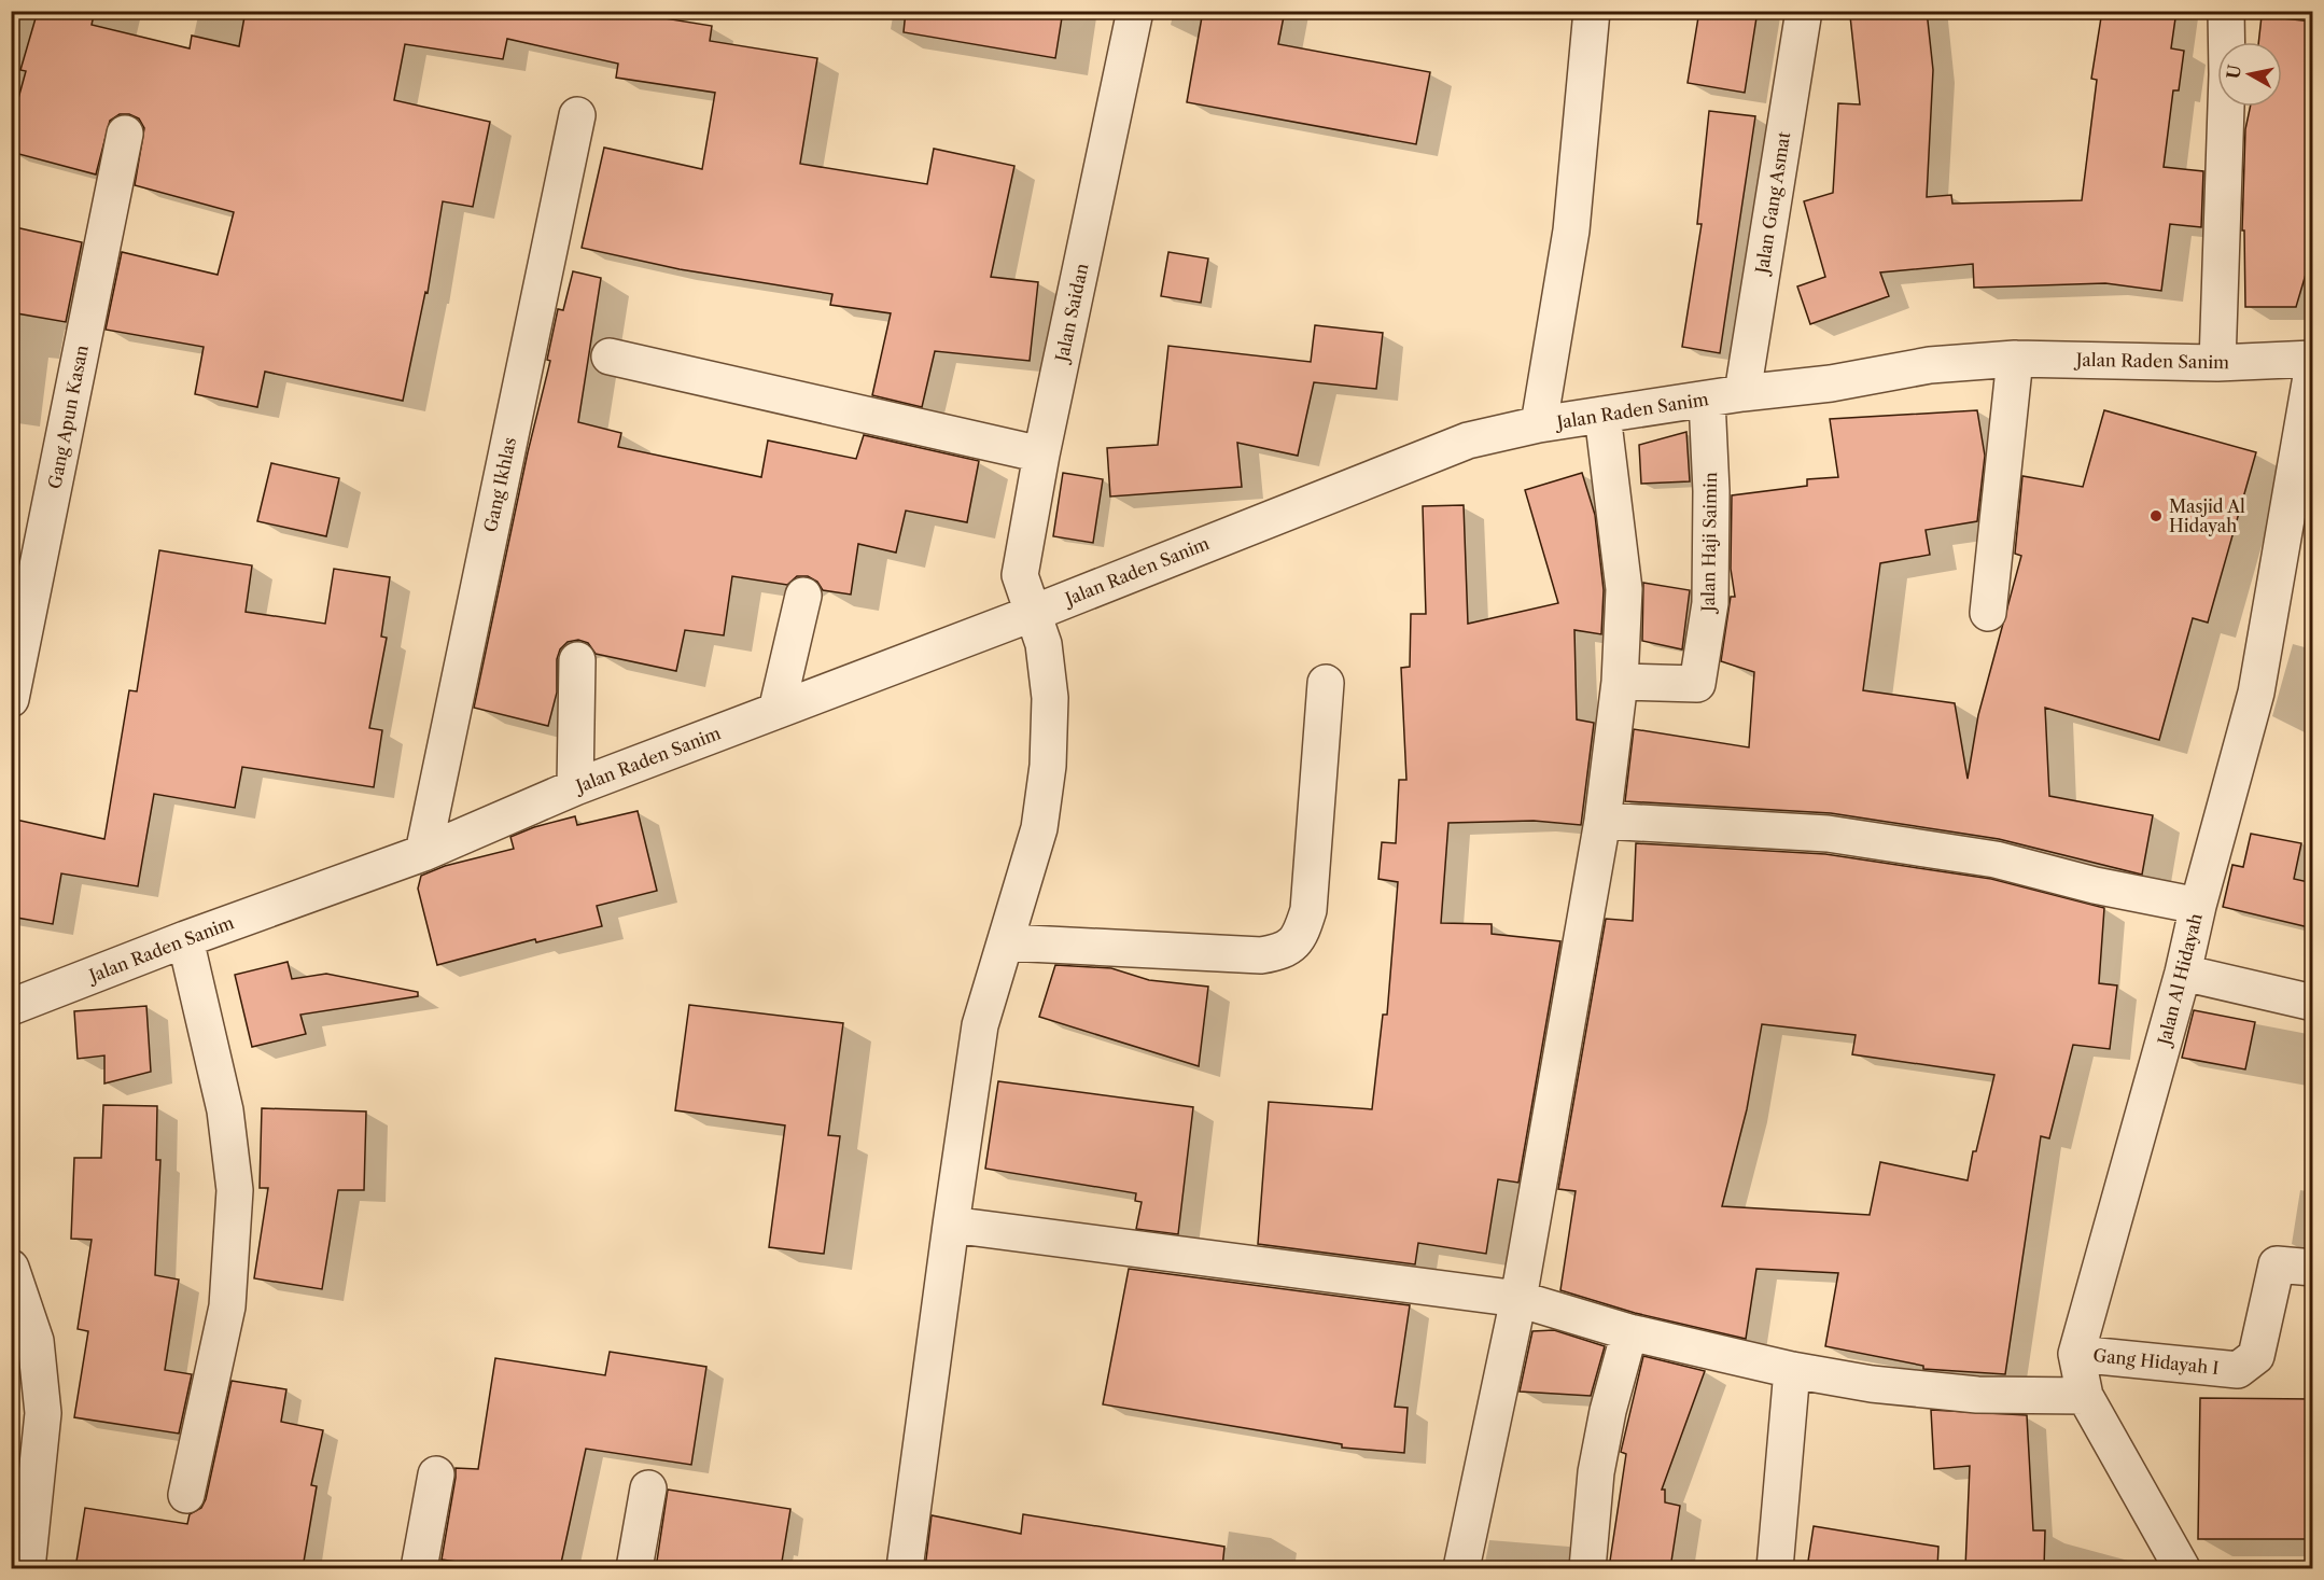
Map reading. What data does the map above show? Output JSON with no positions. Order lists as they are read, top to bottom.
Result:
{
  "streets": {
    "street": [
      "Jalan Gang Asmat",
      "Jalan Saidan",
      "Jalan Raden Sanim",
      "Gang Apun Kasan",
      "Gang Ikhlas",
      "Jalan Haji Saimin",
      "Jalan Al Hidayah",
      "Gang Hidayah I"
    ]
  },
  "crossings": [
    ["Jalan Gang Asmat", "Jalan Raden Sanim"],
    ["Jalan Saidan", "Jalan Raden Sanim"],
    ["Jalan Raden Sanim", "Gang Ikhlas"],
    ["Jalan Raden Sanim", "Jalan Haji Saimin"],
    ["Jalan Al Hidayah", "Gang Hidayah I"]
  ],
  "places": ["Masjid Al Hidayah"],
  "north": "left"
}
